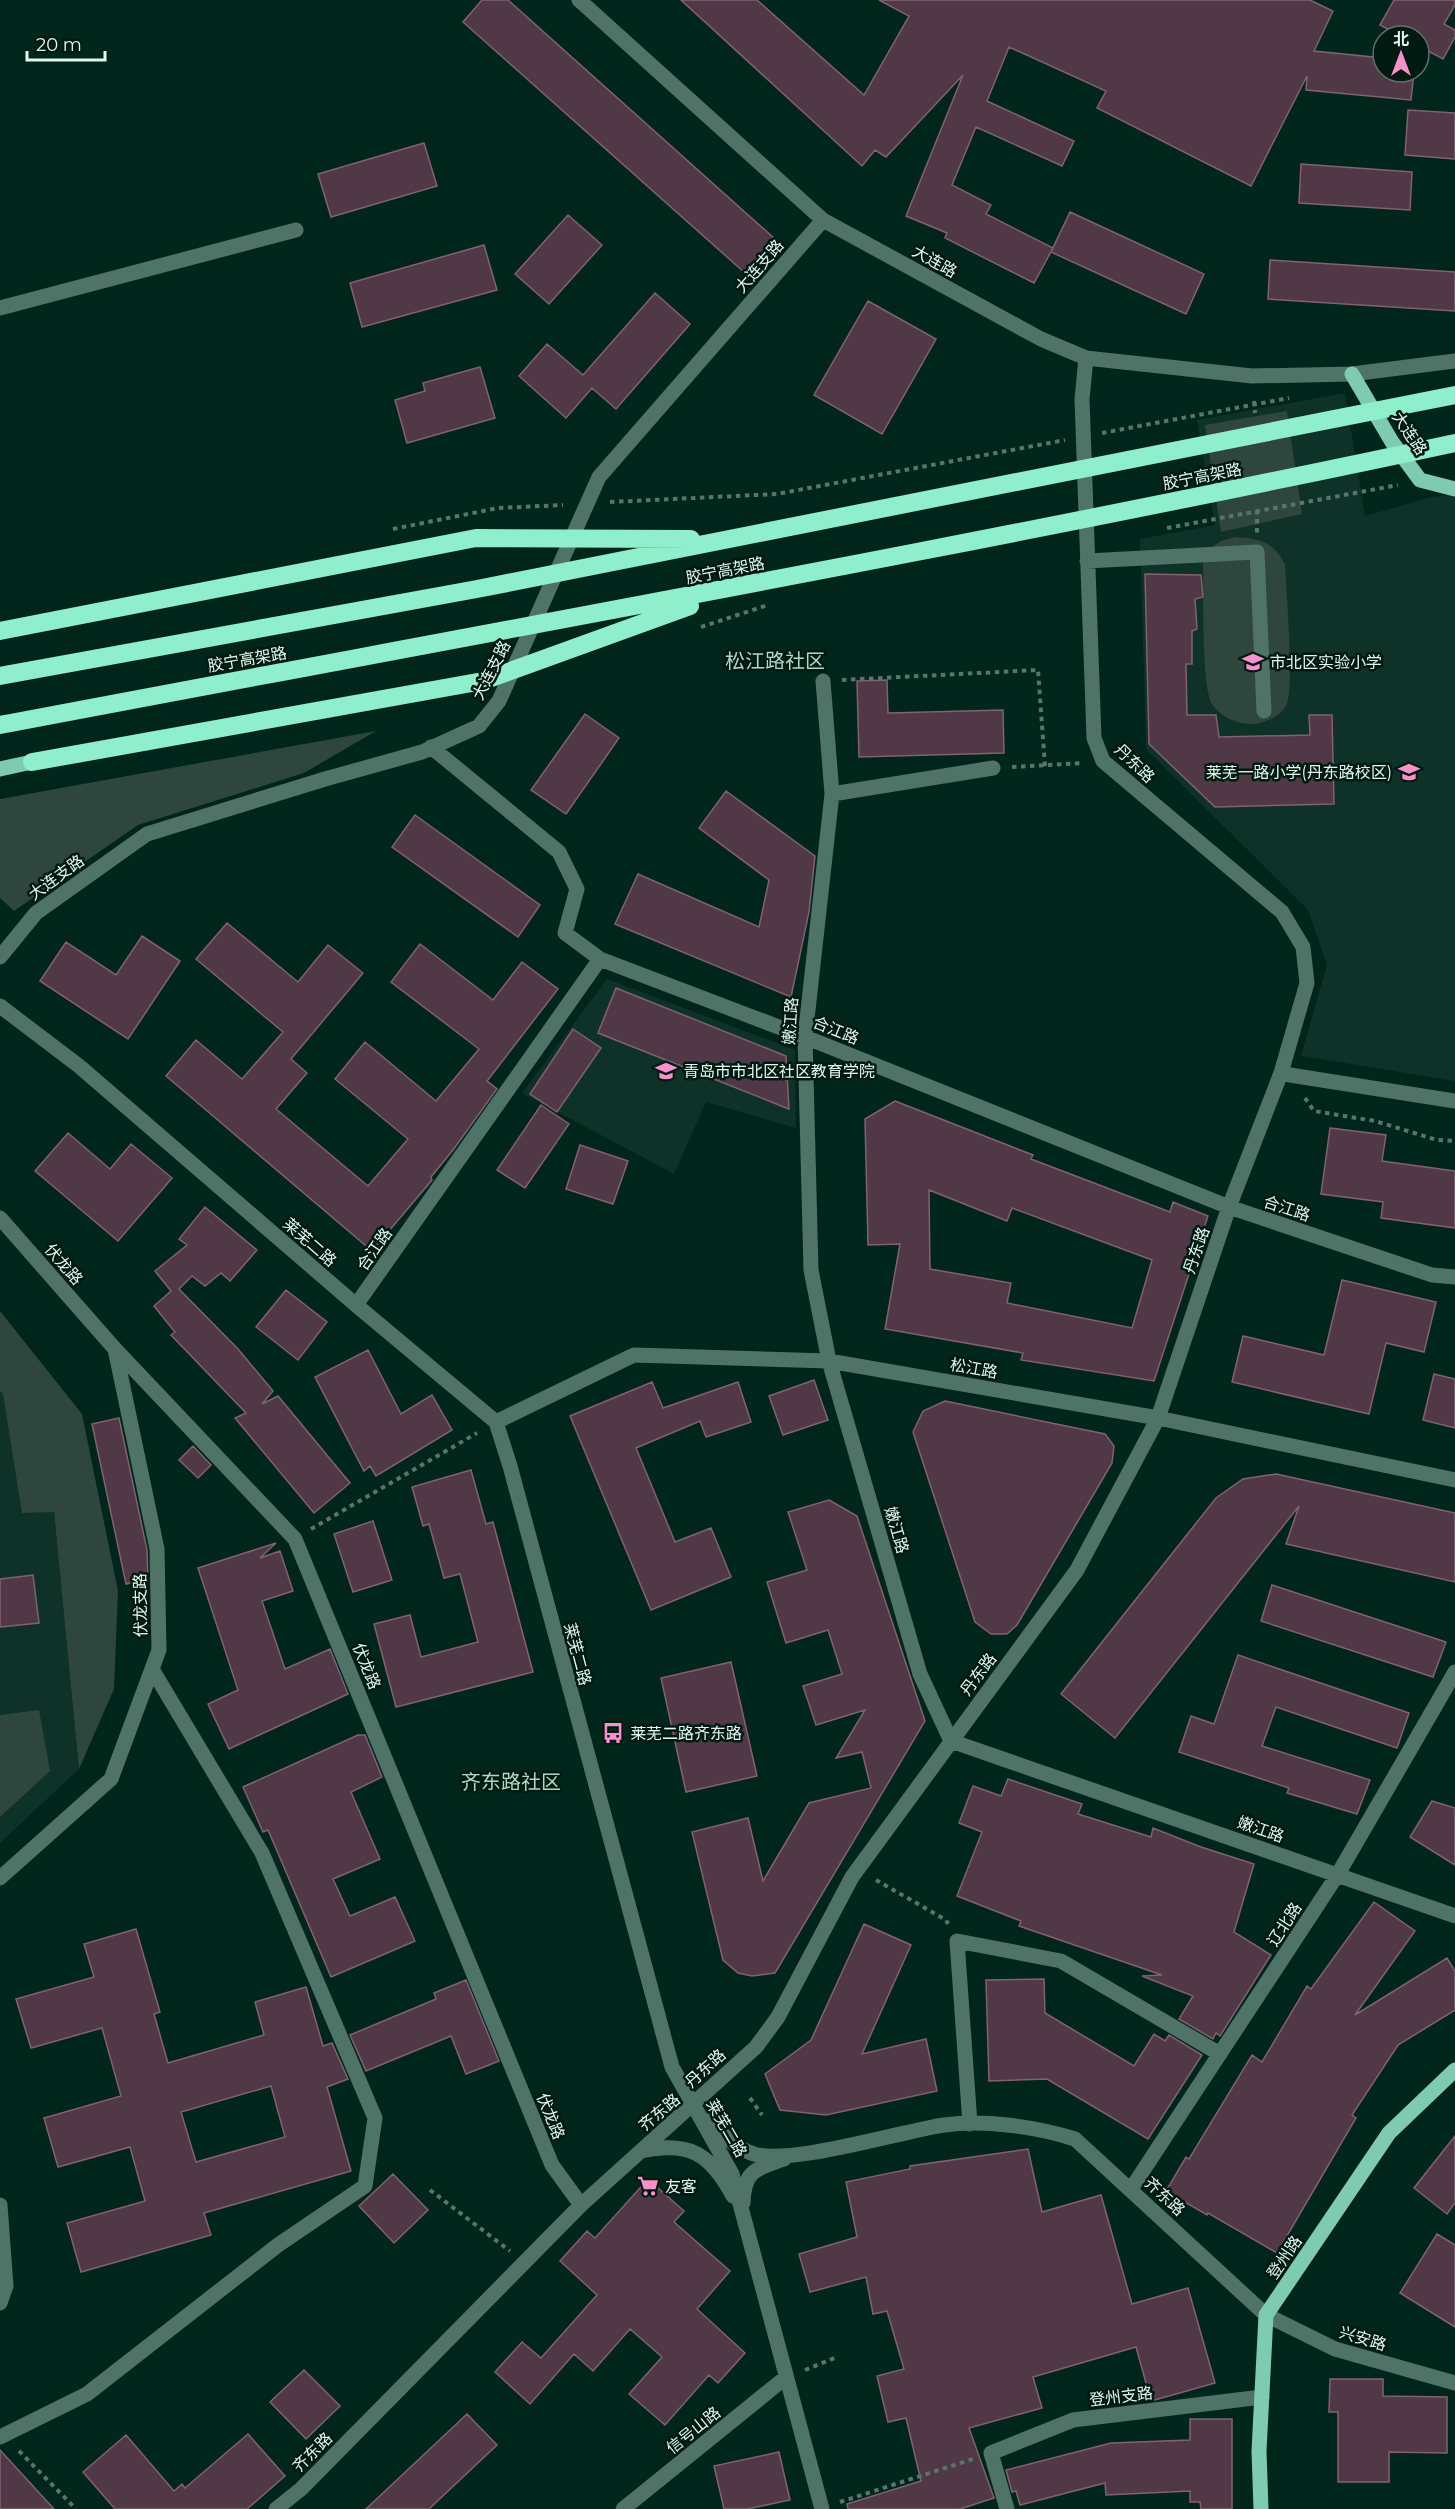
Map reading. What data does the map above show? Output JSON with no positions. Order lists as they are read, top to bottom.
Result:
{
  "streets": {
    "highway": ["胶宁高架路"],
    "main road": ["大连路", "登州路"],
    "street": [
      "大连支路",
      "丹东路",
      "嫩江路",
      "合江路",
      "莱芜二路",
      "伏龙路",
      "松江路",
      "伏龙支路",
      "辽北路",
      "齐东路",
      "兴安路",
      "登州支路",
      "信号山路"
    ]
  },
  "crossings": [
    ["大连路", "大连支路"],
    ["大连路", "丹东路"],
    ["丹东路", "嫩江路"],
    ["丹东路", "合江路"],
    ["丹东路", "莱芜二路"],
    ["丹东路", "松江路"],
    ["丹东路", "齐东路"],
    ["嫩江路", "合江路"],
    ["嫩江路", "松江路"],
    ["嫩江路", "辽北路"],
    ["合江路", "莱芜二路"],
    ["莱芜二路", "松江路"],
    ["莱芜二路", "齐东路"],
    ["莱芜二路", "信号山路"],
    ["伏龙路", "伏龙支路"],
    ["伏龙路", "齐东路"],
    ["辽北路", "齐东路"],
    ["齐东路", "登州路"],
    ["齐东路", "兴安路"],
    ["登州路", "兴安路"]
  ],
  "districts": ["松江路社区", "齐东路社区"],
  "places": {
    "school or university": ["市北区实验小学", "莱芜一路小学(丹东路校区)", "青岛市市北区社区教育学院"],
    "bus stop": ["莱芜二路齐东路"],
    "supermarket": ["友客"]
  },
  "scale_bar": "20 m",
  "north": "top"
}
